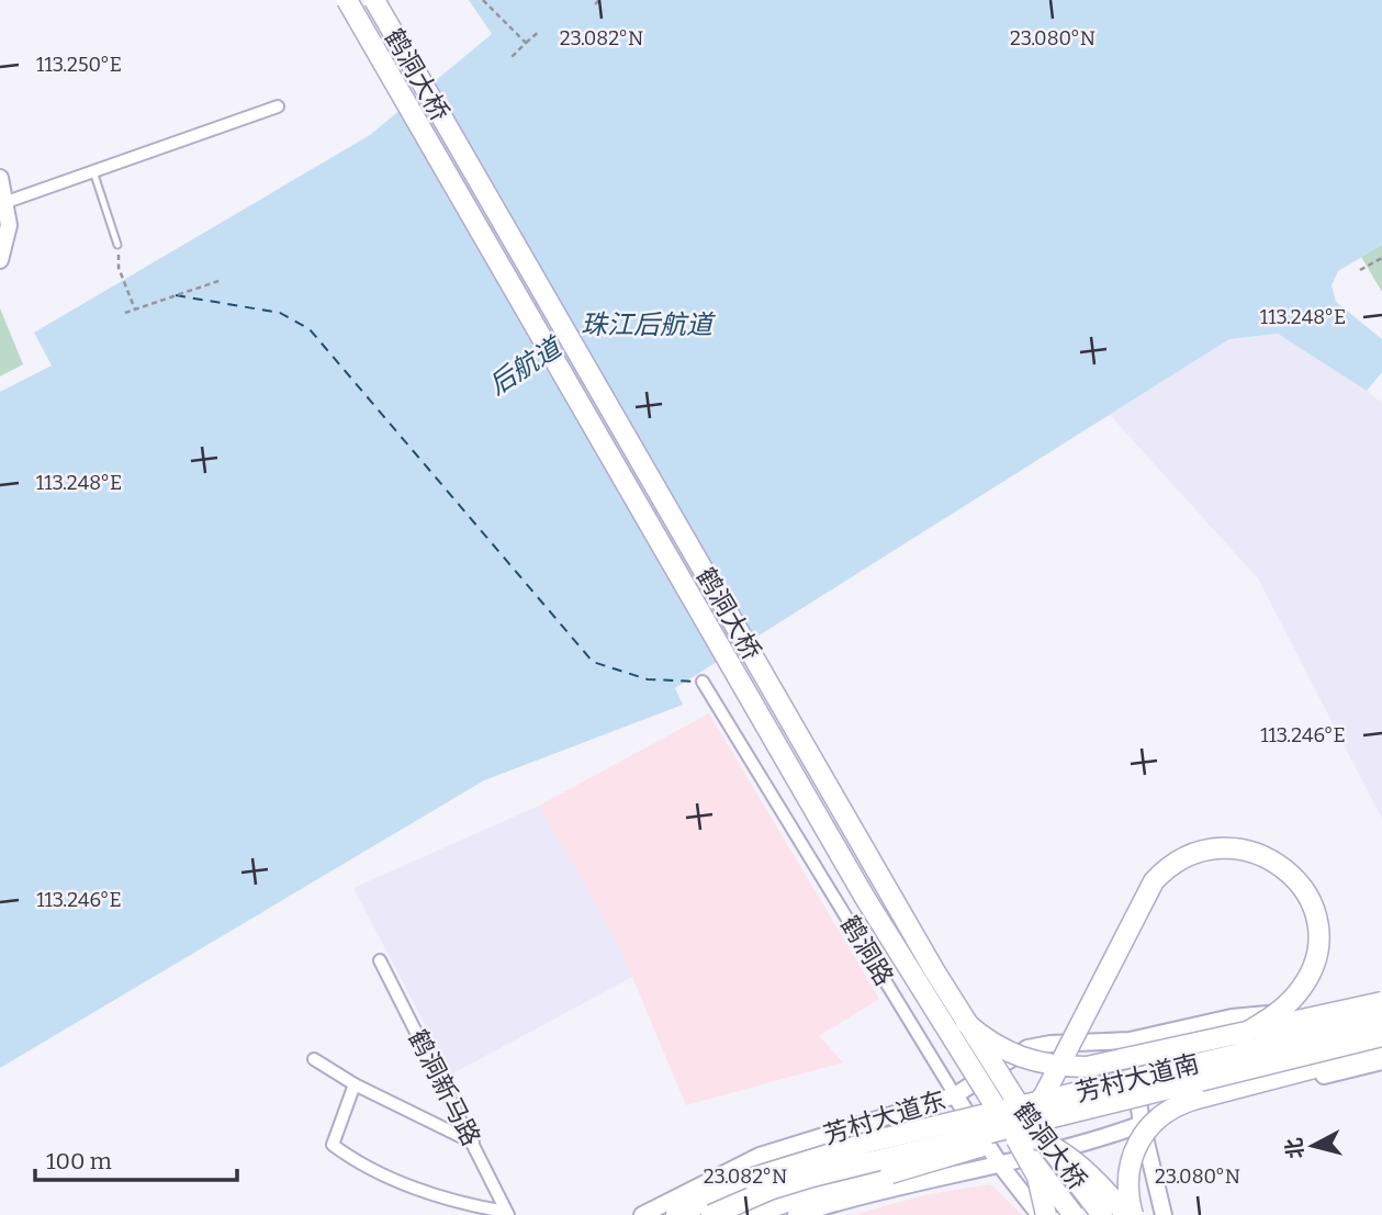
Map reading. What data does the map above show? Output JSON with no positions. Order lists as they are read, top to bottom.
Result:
{
  "streets": {
    "main road": ["鹤洞大桥", "芳村大道南", "芳村大道东"],
    "street": ["鹤洞路", "鹤洞新马路"]
  },
  "crossings": [
    ["鹤洞路", "芳村大道东"],
    ["芳村大道南", "芳村大道东"]
  ],
  "water": ["珠江后航道", "后航道"],
  "scale_bar": "100 m",
  "north": "left",
  "coordinates": [
    "23.082°N",
    "23.080°N",
    "113.250°E",
    "113.248°E",
    "113.246°E"
  ]
}
